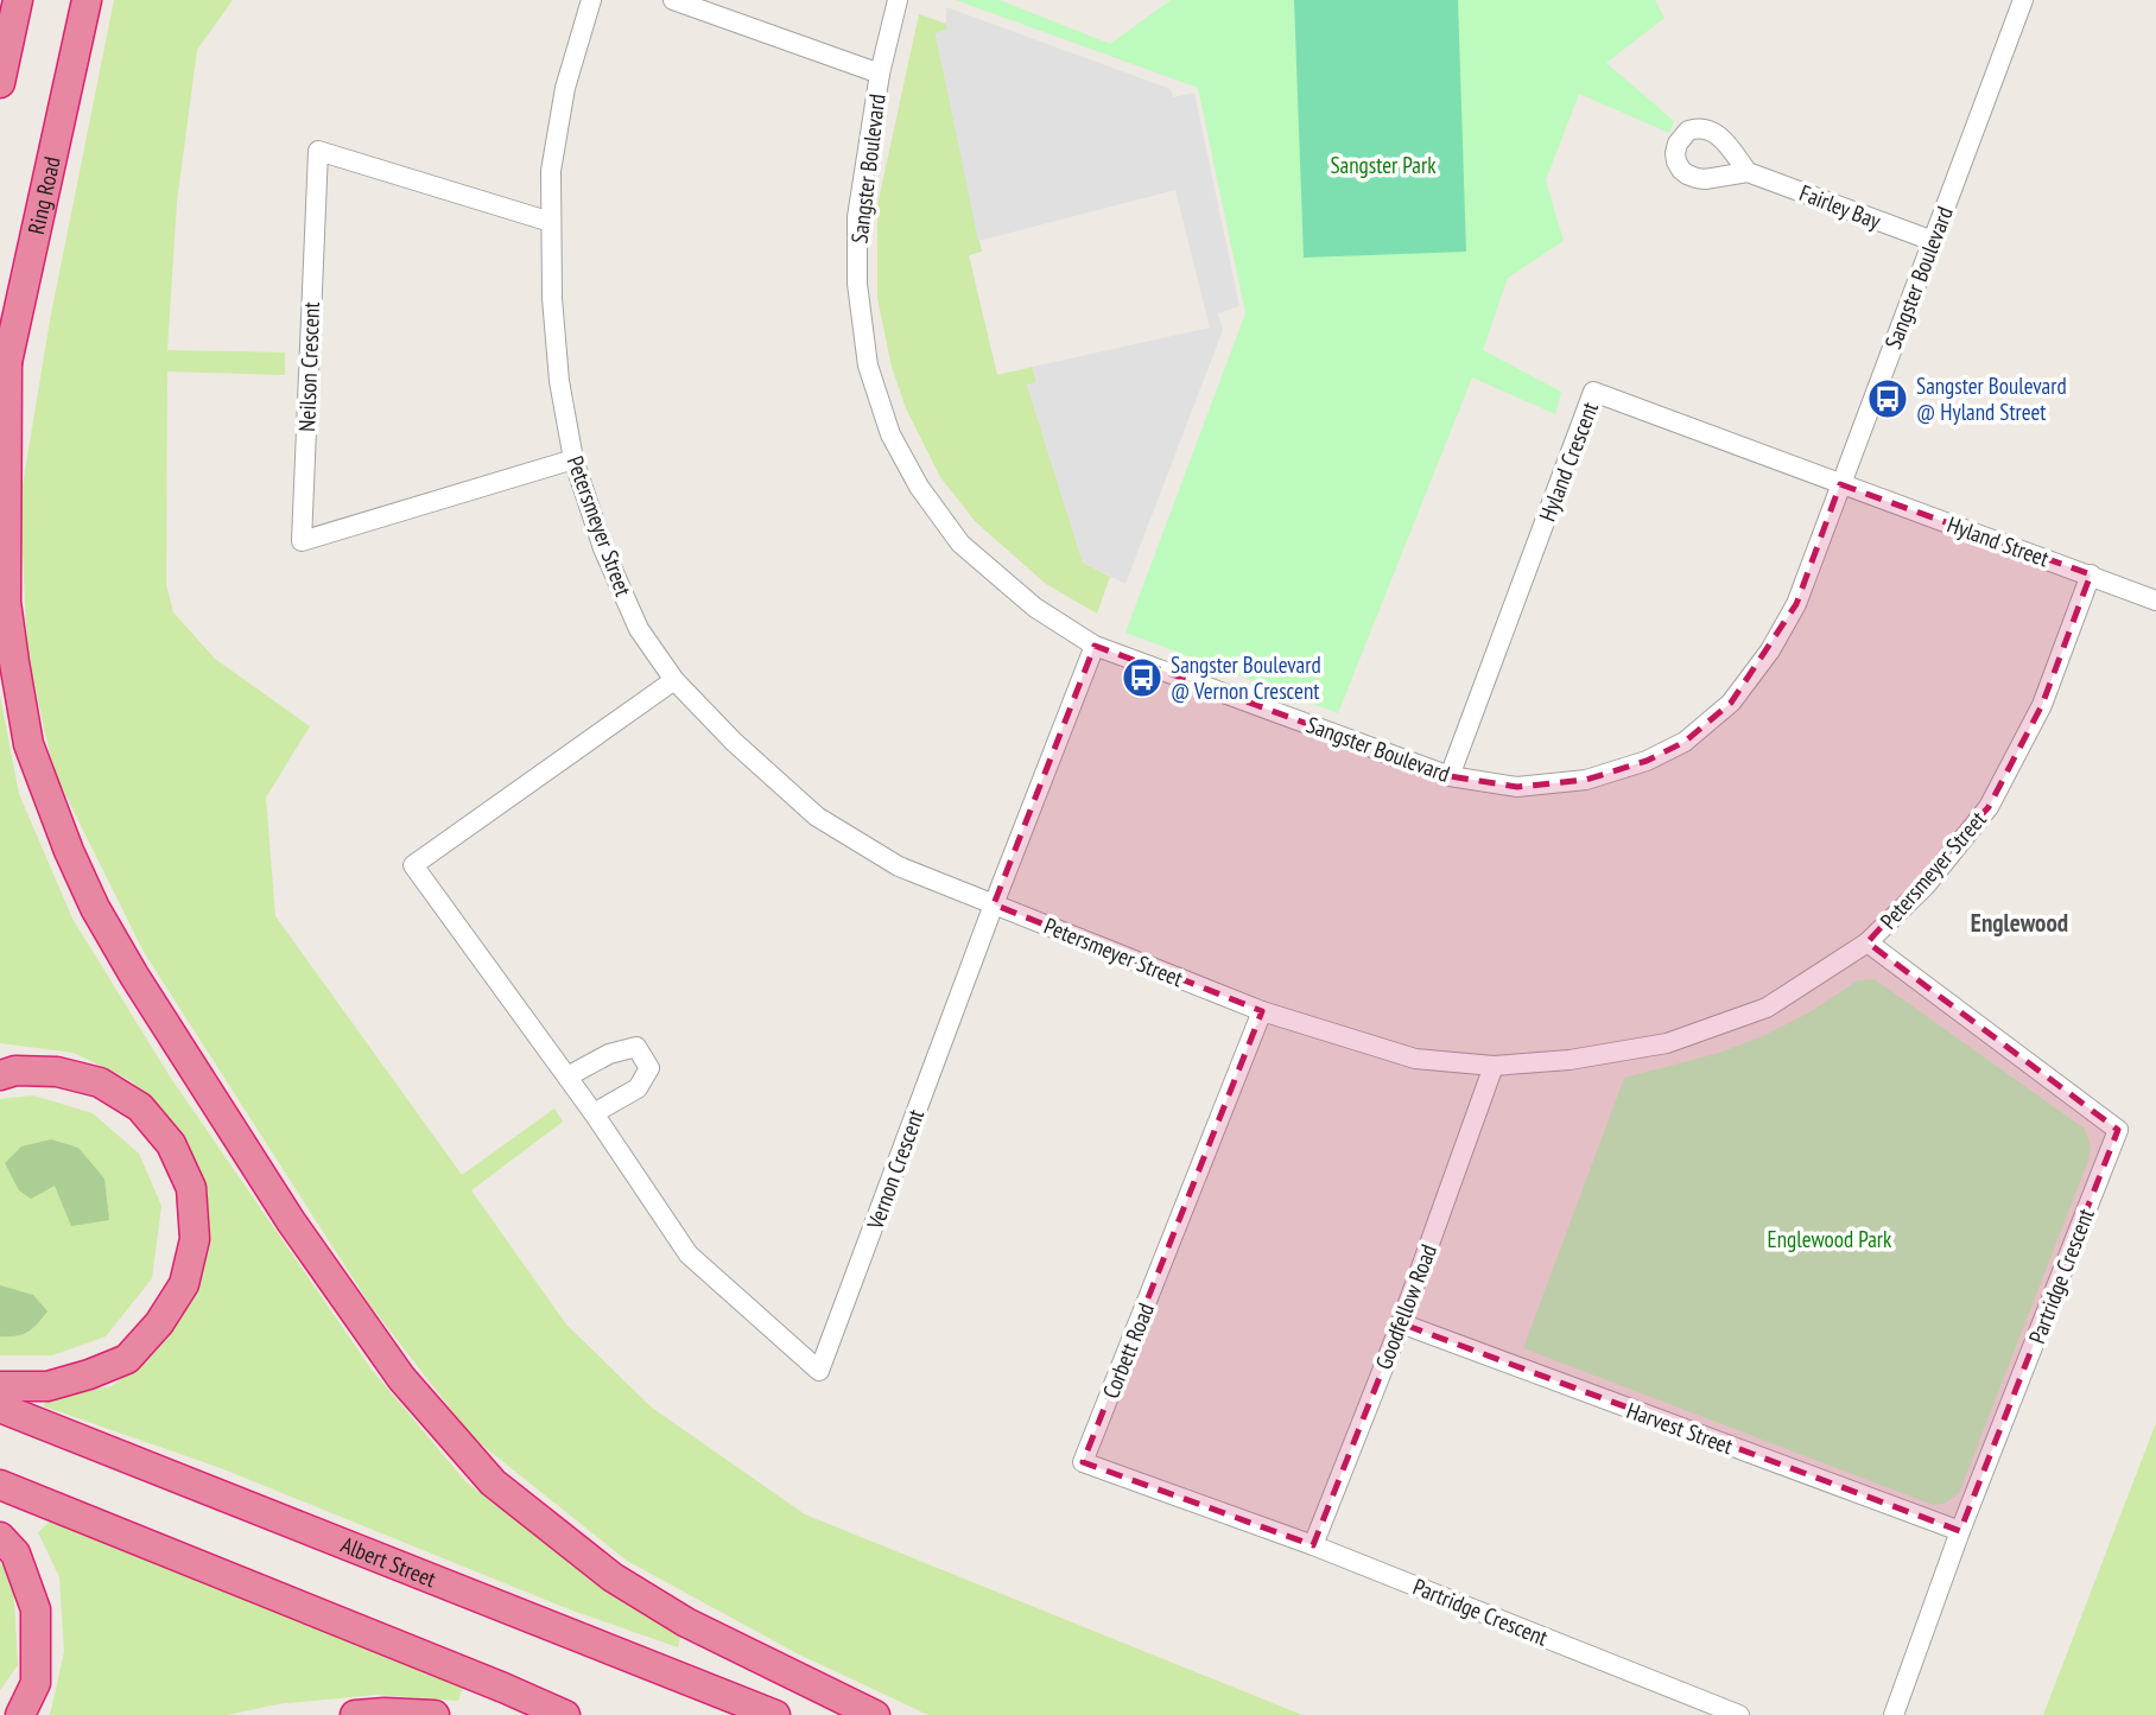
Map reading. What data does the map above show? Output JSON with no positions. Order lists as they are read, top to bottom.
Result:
{
  "streets": {
    "highway": ["Ring Road", "Albert Street"],
    "street": [
      "Sangster Boulevard",
      "Fairley Bay",
      "Neilson Crescent",
      "Hyland Crescent",
      "Petersmeyer Street",
      "Hyland Street",
      "Vernon Crescent",
      "Partridge Crescent",
      "Goodfellow Road",
      "Corbett Road",
      "Harvest Street"
    ]
  },
  "crossings": [
    ["Sangster Boulevard", "Fairley Bay"],
    ["Sangster Boulevard", "Hyland Crescent"],
    ["Sangster Boulevard", "Hyland Street"],
    ["Sangster Boulevard", "Vernon Crescent"],
    ["Neilson Crescent", "Petersmeyer Street"],
    ["Hyland Crescent", "Hyland Street"],
    ["Petersmeyer Street", "Hyland Street"],
    ["Petersmeyer Street", "Vernon Crescent"],
    ["Petersmeyer Street", "Partridge Crescent"],
    ["Petersmeyer Street", "Goodfellow Road"],
    ["Petersmeyer Street", "Corbett Road"],
    ["Partridge Crescent", "Goodfellow Road"],
    ["Partridge Crescent", "Corbett Road"],
    ["Partridge Crescent", "Harvest Street"],
    ["Goodfellow Road", "Corbett Road"],
    ["Goodfellow Road", "Harvest Street"]
  ],
  "districts": ["Englewood"],
  "parks": ["Sangster Park", "Englewood Park"],
  "places": {
    "bus stop": ["Sangster Boulevard @ Hyland Street", "Sangster Boulevard @ Vernon Crescent"]
  }
}
